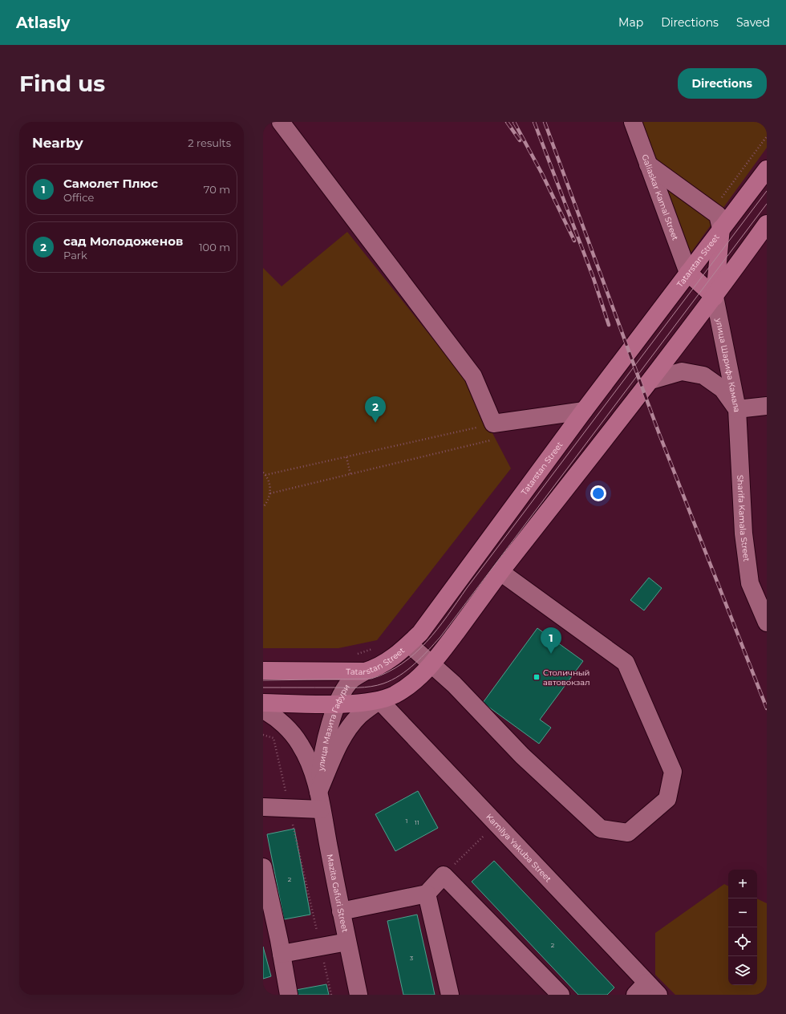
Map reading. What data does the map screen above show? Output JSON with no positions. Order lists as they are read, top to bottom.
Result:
{
  "streets": {
    "main road": ["Tatarstan Street"],
    "street": [
      "Galiaskar Kamal Street",
      "улица Шарифа Камала",
      "Sharifa Kamala Street",
      "улица Мазита Гафури",
      "Kamilya Yakuba Street",
      "Mazita Gafuri Street"
    ]
  },
  "crossings": [
    ["Galiaskar Kamal Street", "Tatarstan Street"],
    ["Tatarstan Street", "улица Мазита Гафури"],
    ["улица Шарифа Камала", "Sharifa Kamala Street"],
    ["улица Мазита Гафури", "Kamilya Yakuba Street"],
    ["улица Мазита Гафури", "Mazita Gafuri Street"]
  ],
  "places": {
    "transit": ["Столичный автовокзал"]
  },
  "house_numbers": [
    "1",
    "11",
    "2",
    "2",
    "3"
  ],
  "page": {
    "header": "Atlasly",
    "nav": ["Map", "Directions", "Saved"],
    "buttons": "Directions",
    "title": "Find us",
    "heading": ["Nearby", "2 results"],
    "list": [
      {
        "mark": "1",
        "name": "Самолет Плюс",
        "note": "Office",
        "value": "70 m"
      },
      {
        "mark": "2",
        "name": "сад Молодоженов",
        "note": "Park",
        "value": "100 m"
      }
    ],
    "pins": ["2", "1"],
    "map_buttons": ["+", "−"]
  }
}
